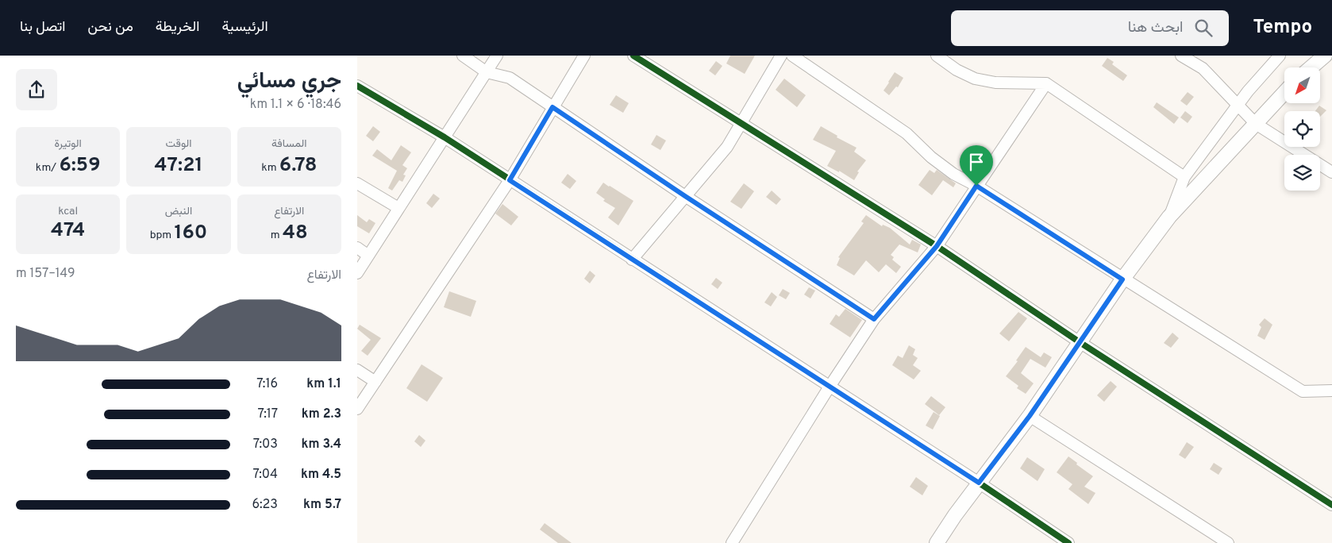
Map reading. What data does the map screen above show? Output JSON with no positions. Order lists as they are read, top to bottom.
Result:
{
  "north": "bottom left",
  "page": {
    "header": "Tempo",
    "search": "ابحث هنا",
    "nav": [
      "الرئيسية",
      "الخريطة",
      "من نحن",
      "اتصل بنا"
    ],
    "heading": ["جري مسائي", "18:46 · 6 × 1.1 km"],
    "stats": [
      ["المسافة", "6.78 km"],
      ["الوقت", "47:21"],
      ["الوتيرة", "6:59 /km"],
      ["الارتفاع", "48 m"],
      ["النبض", "160 bpm"],
      ["kcal", "474"]
    ],
    "chart": ["الارتفاع", "149–157 m"],
    "list": [
      {
        "name": "1.1 km",
        "note": "7:16"
      },
      {
        "name": "2.3 km",
        "note": "7:17"
      },
      {
        "name": "3.4 km",
        "note": "7:03"
      },
      {
        "name": "4.5 km",
        "note": "7:04"
      },
      {
        "name": "5.7 km",
        "note": "6:23"
      }
    ]
  }
}
